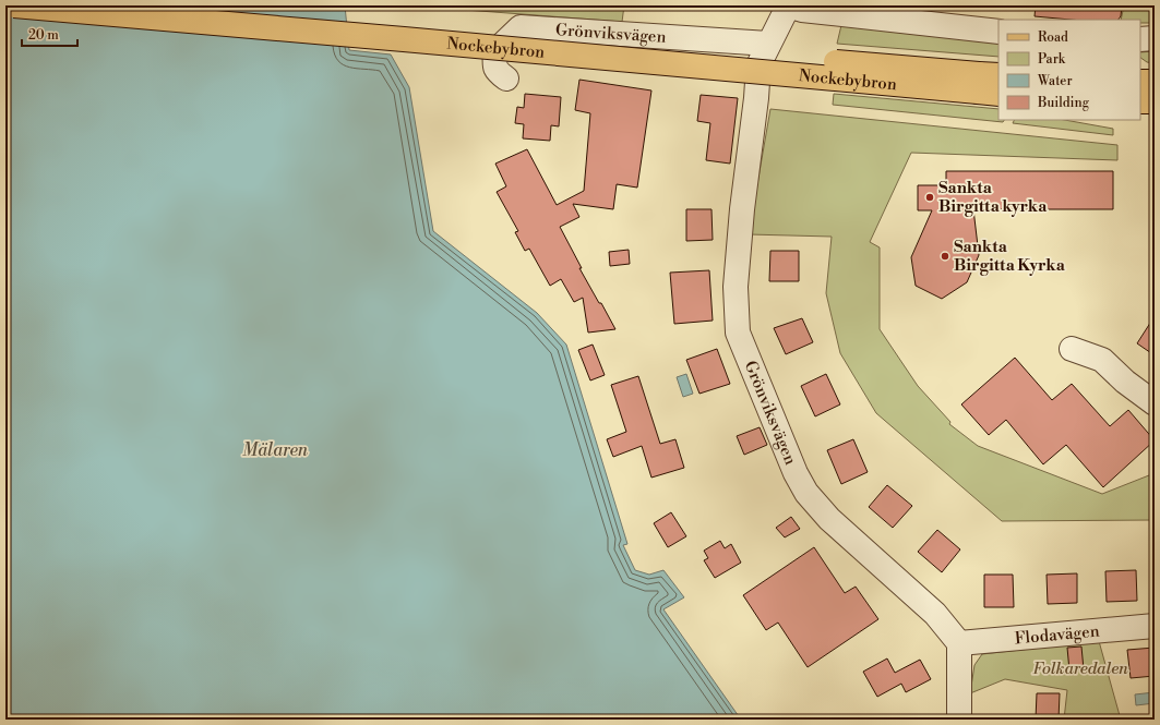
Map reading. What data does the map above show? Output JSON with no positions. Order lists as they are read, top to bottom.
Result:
{
  "streets": {
    "main road": ["Nockebybron"],
    "street": ["Grönviksvägen", "Flodavägen"]
  },
  "crossings": [
    ["Grönviksvägen", "Flodavägen"]
  ],
  "water": ["Mälaren"],
  "parks": ["Folkaredalen"],
  "places": ["Sankta Birgitta kyrka", "Sankta Birgitta Kyrka"],
  "legend": [
    "Road",
    "Park",
    "Water",
    "Building"
  ],
  "scale_bar": "20 m"
}
